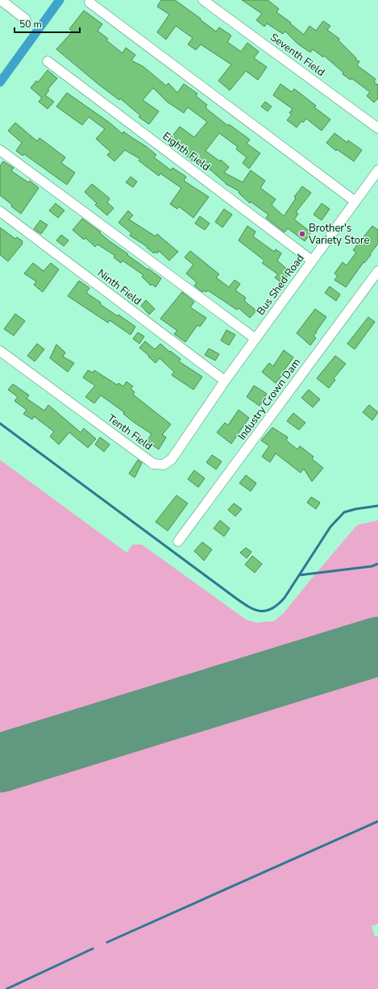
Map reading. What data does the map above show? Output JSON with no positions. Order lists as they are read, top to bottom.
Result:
{
  "streets": {
    "street": [
      "Seventh Field",
      "Eighth Field",
      "Bus Shed Road",
      "Ninth Field",
      "Industry Crown Dam",
      "Tenth Field"
    ]
  },
  "crossings": [
    ["Eighth Field", "Bus Shed Road"],
    ["Bus Shed Road", "Ninth Field"],
    ["Bus Shed Road", "Tenth Field"],
    ["Ninth Field", "Tenth Field"]
  ],
  "places": ["Brother's Variety Store"],
  "scale_bar": "50 m"
}
